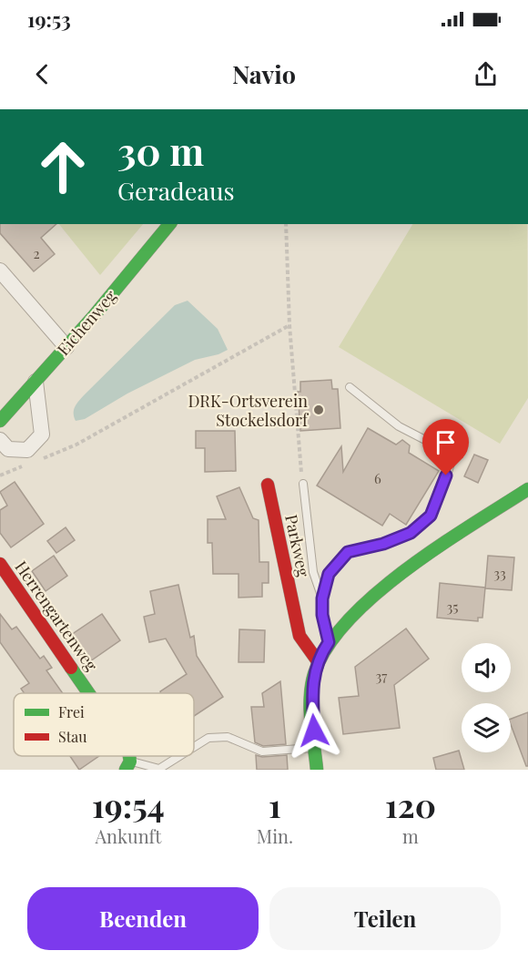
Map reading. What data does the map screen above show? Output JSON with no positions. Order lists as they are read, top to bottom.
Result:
{
  "streets": {
    "street": ["Eichenweg", "Parkweg", "Herrengartenweg"]
  },
  "places": ["DRK-Ortsverein Stockelsdorf"],
  "house_numbers": [
    "2",
    "6",
    "33",
    "35",
    "37"
  ],
  "legend": ["Frei", "Stau"],
  "page": {
    "status": "19:53",
    "header": "Navio",
    "turn": ["30 m", "Geradeaus"],
    "eta": [
      "19:54",
      "Ankunft",
      "1",
      "Min.",
      "120",
      "m"
    ],
    "buttons": ["Beenden", "Teilen"]
  }
}
